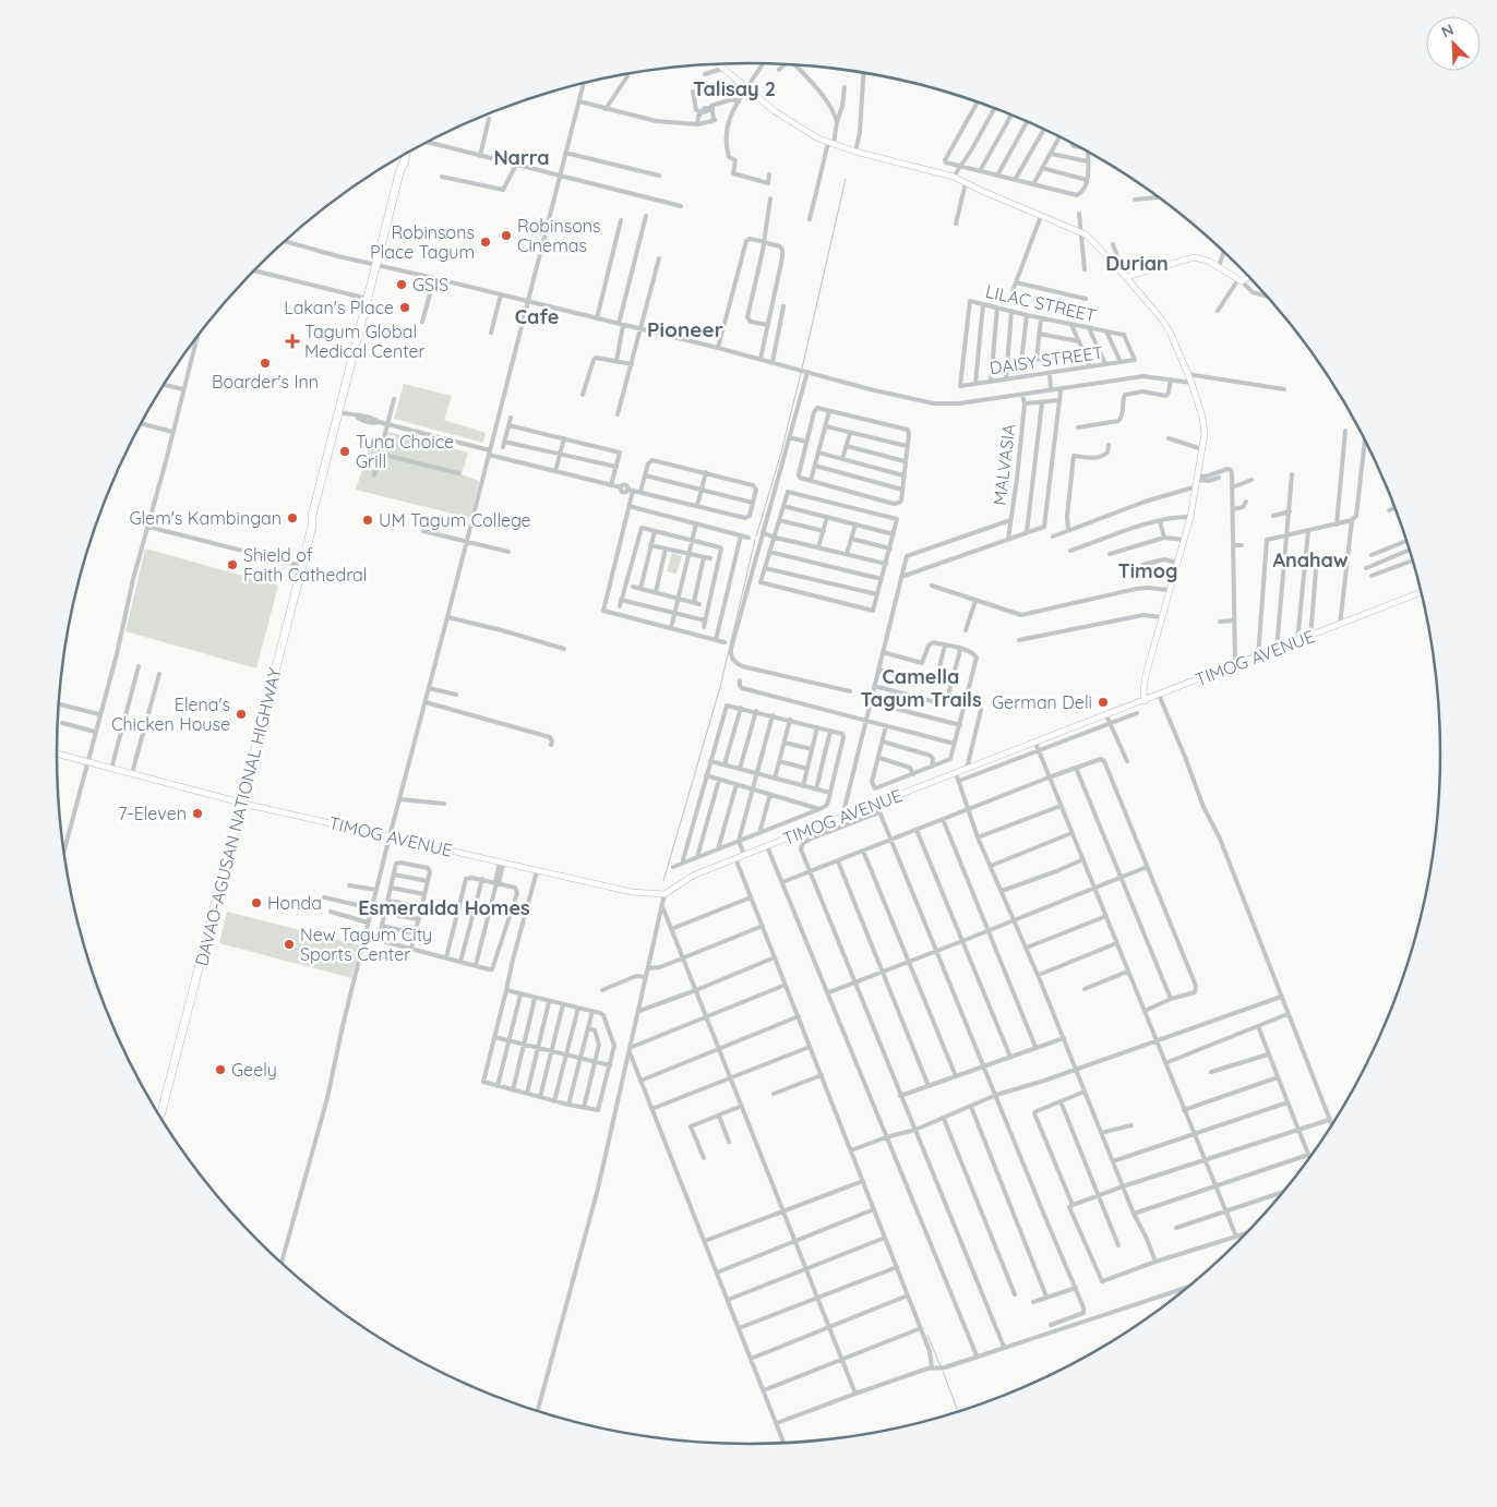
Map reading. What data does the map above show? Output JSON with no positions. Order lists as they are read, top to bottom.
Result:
{
  "streets": {
    "highway": ["DAVAO-AGUSAN NATIONAL HIGHWAY"],
    "main road": ["TIMOG AVENUE"],
    "street": ["LILAC STREET", "DAISY STREET", "MALVASIA"]
  },
  "crossings": [
    ["LILAC STREET", "DAISY STREET"],
    ["TIMOG AVENUE", "DAVAO-AGUSAN NATIONAL HIGHWAY"]
  ],
  "districts": [
    "Talisay 2",
    "Narra",
    "Durian",
    "Cafe",
    "Pioneer",
    "Anahaw",
    "Timog",
    "Camella Tagum Trails",
    "Esmeralda Homes"
  ],
  "places": {
    "other": [
      "Robinsons Cinemas",
      "Robinsons Place Tagum",
      "GSIS",
      "Lakan's Place",
      "Boarder's Inn",
      "Tuna Choice Grill",
      "Glem's Kambingan",
      "UM Tagum College",
      "Shield of Faith Cathedral",
      "German Deli",
      "Elena's Chicken House",
      "7-Eleven",
      "Honda",
      "New Tagum City Sports Center",
      "Geely"
    ],
    "health": ["Tagum Global Medical Center"]
  },
  "north": "top left"
}
